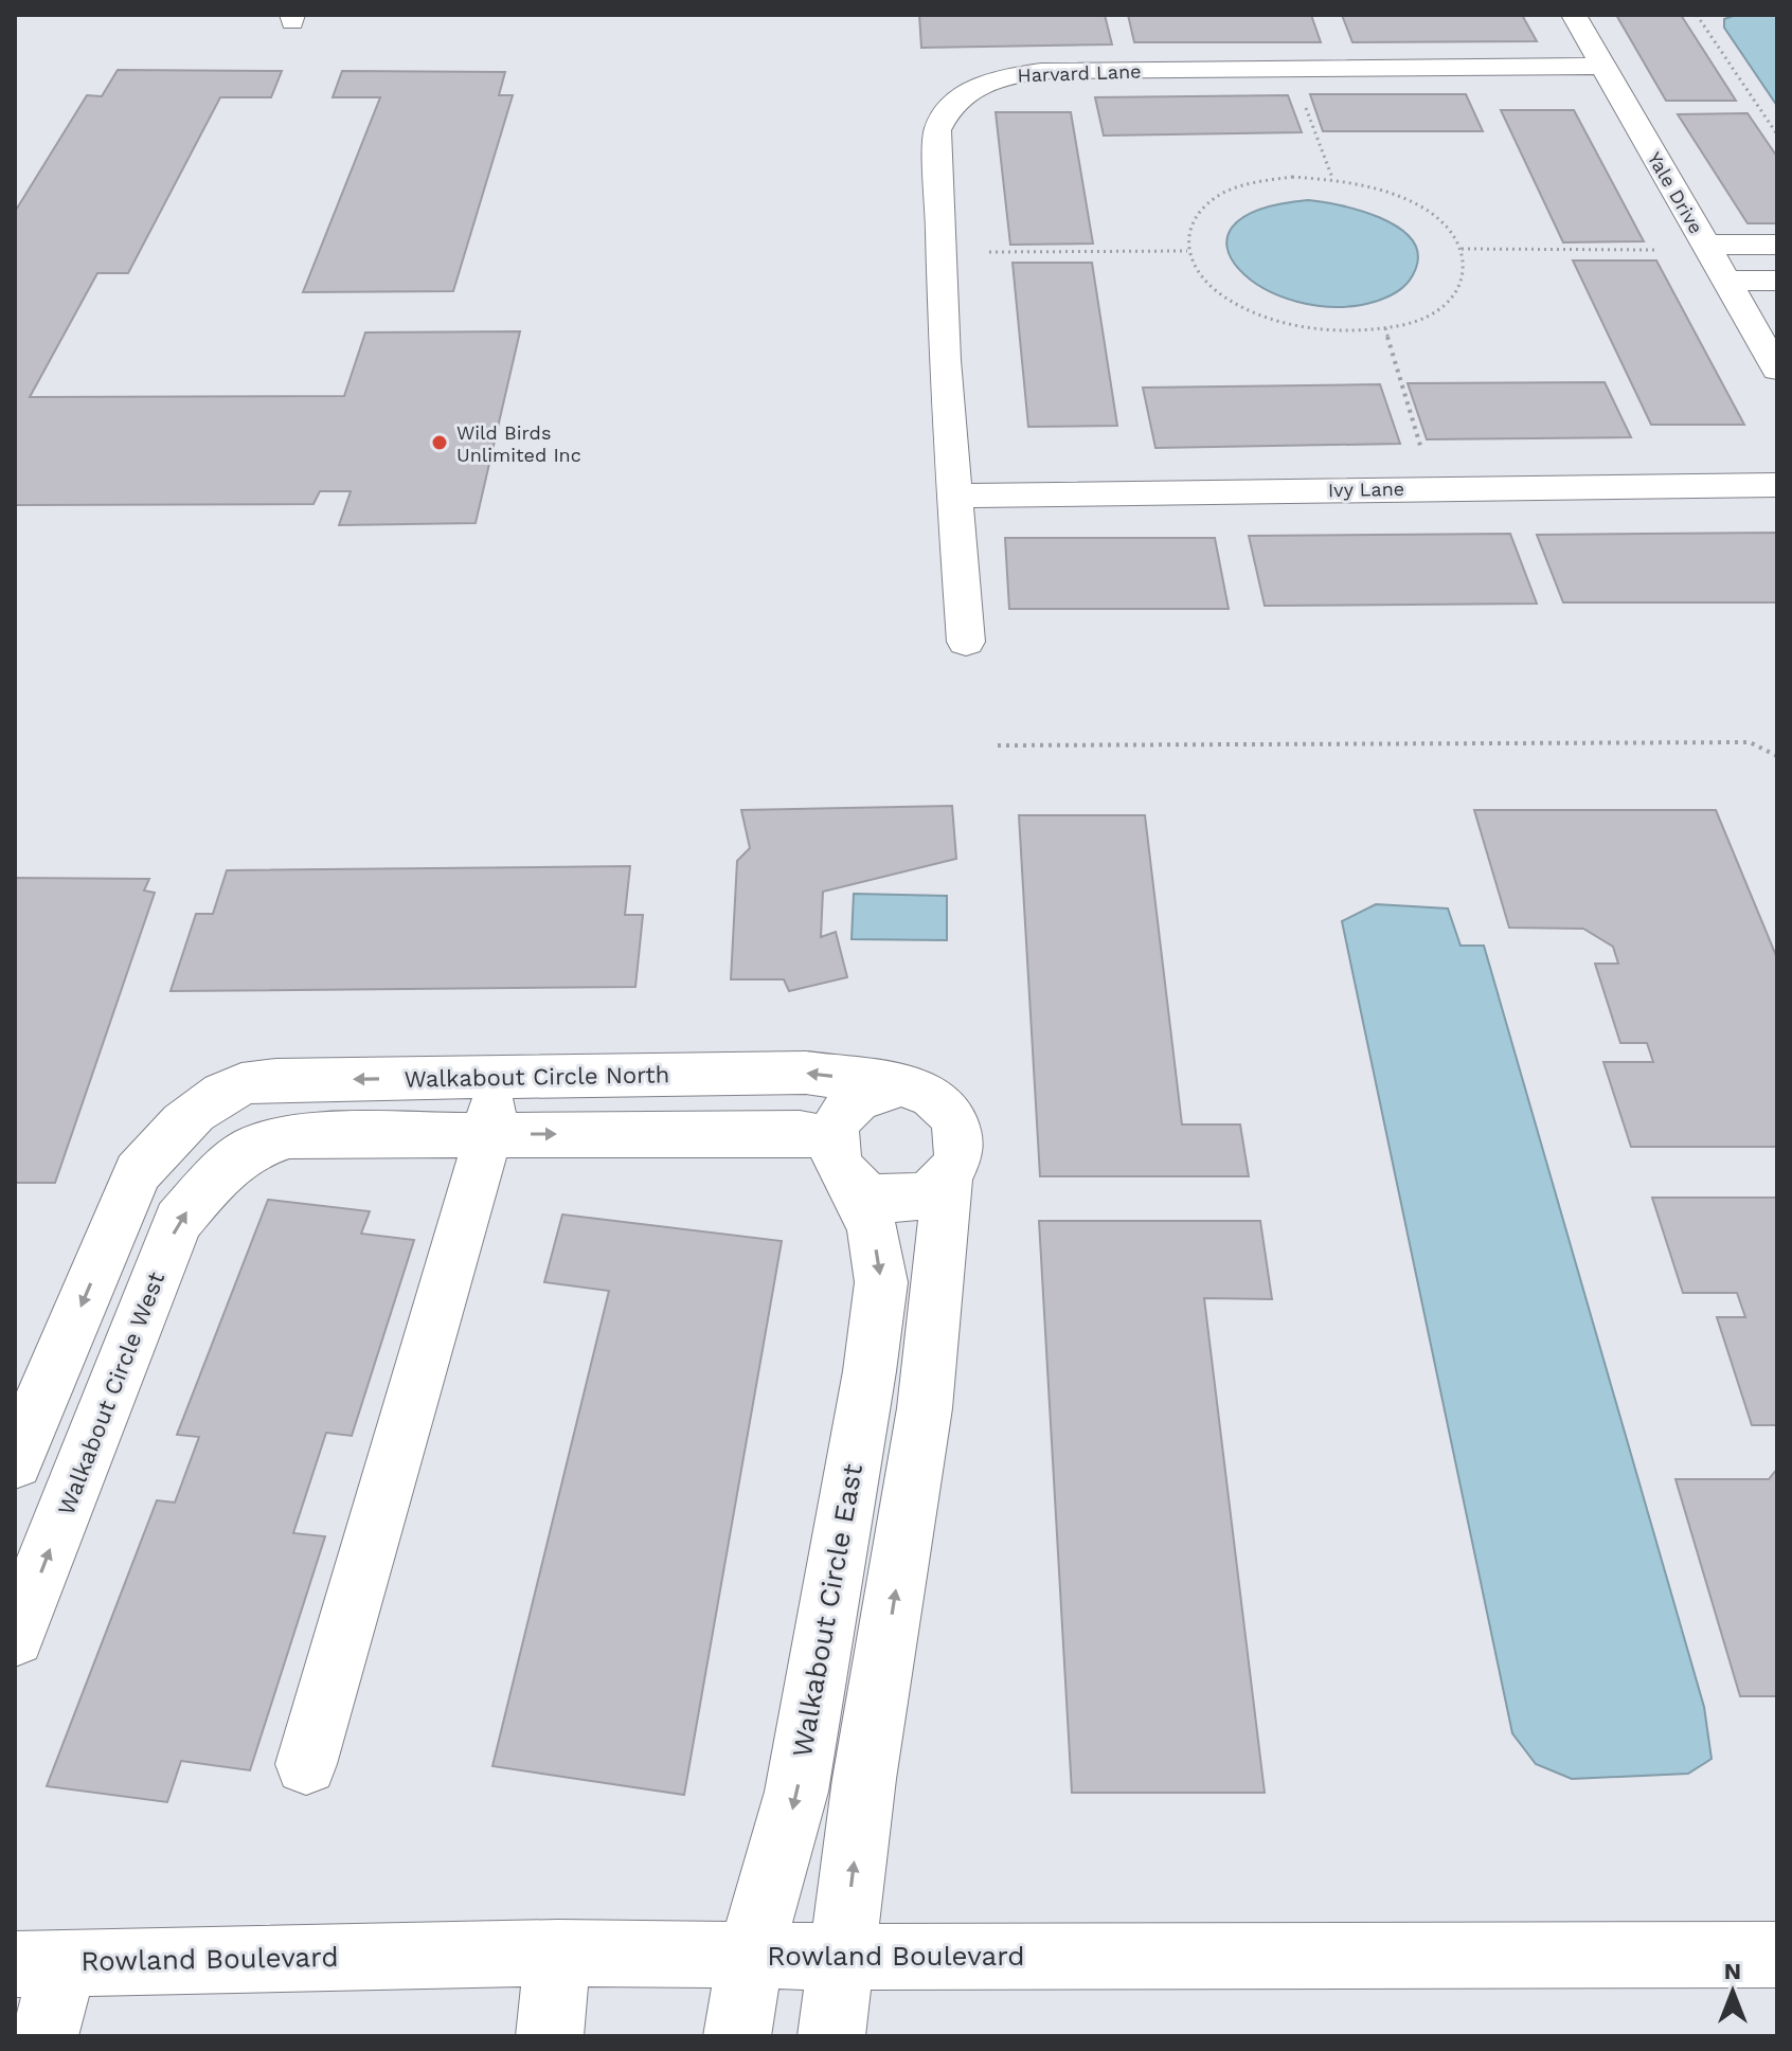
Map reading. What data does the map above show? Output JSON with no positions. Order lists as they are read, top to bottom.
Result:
{
  "streets": {
    "street": [
      "Harvard Lane",
      "Yale Drive",
      "Ivy Lane",
      "Walkabout Circle North",
      "Walkabout Circle West",
      "Walkabout Circle East",
      "Rowland Boulevard"
    ]
  },
  "crossings": [
    ["Harvard Lane", "Yale Drive"],
    ["Harvard Lane", "Ivy Lane"],
    ["Walkabout Circle North", "Walkabout Circle East"],
    ["Walkabout Circle East", "Rowland Boulevard"]
  ],
  "places": ["Wild Birds Unlimited Inc"],
  "north": "top"
}
